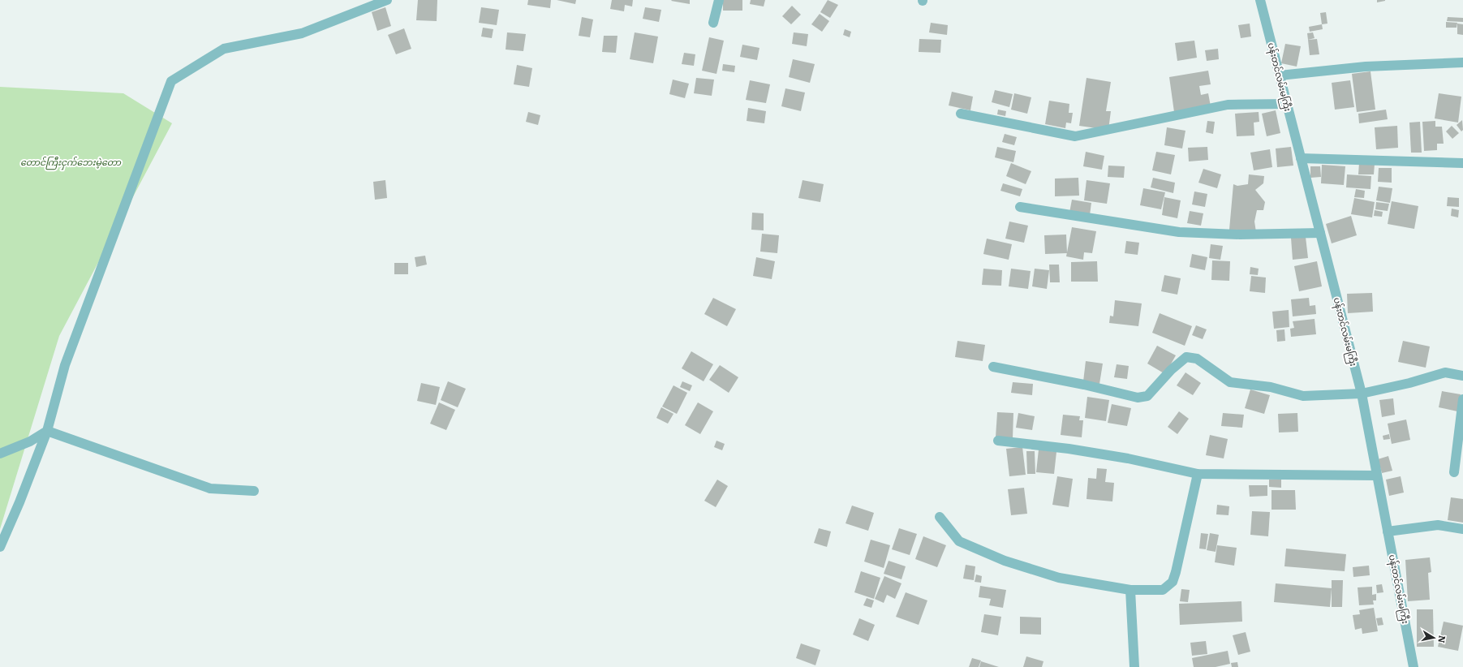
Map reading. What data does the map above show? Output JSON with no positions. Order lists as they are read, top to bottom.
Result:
{
  "streets": {
    "street": ["ပန်းတင်လမ်းမကြီး"]
  },
  "parks": ["တောင်ကြီးငှက်ဘေးမဲ့တော"],
  "north": "right"
}
